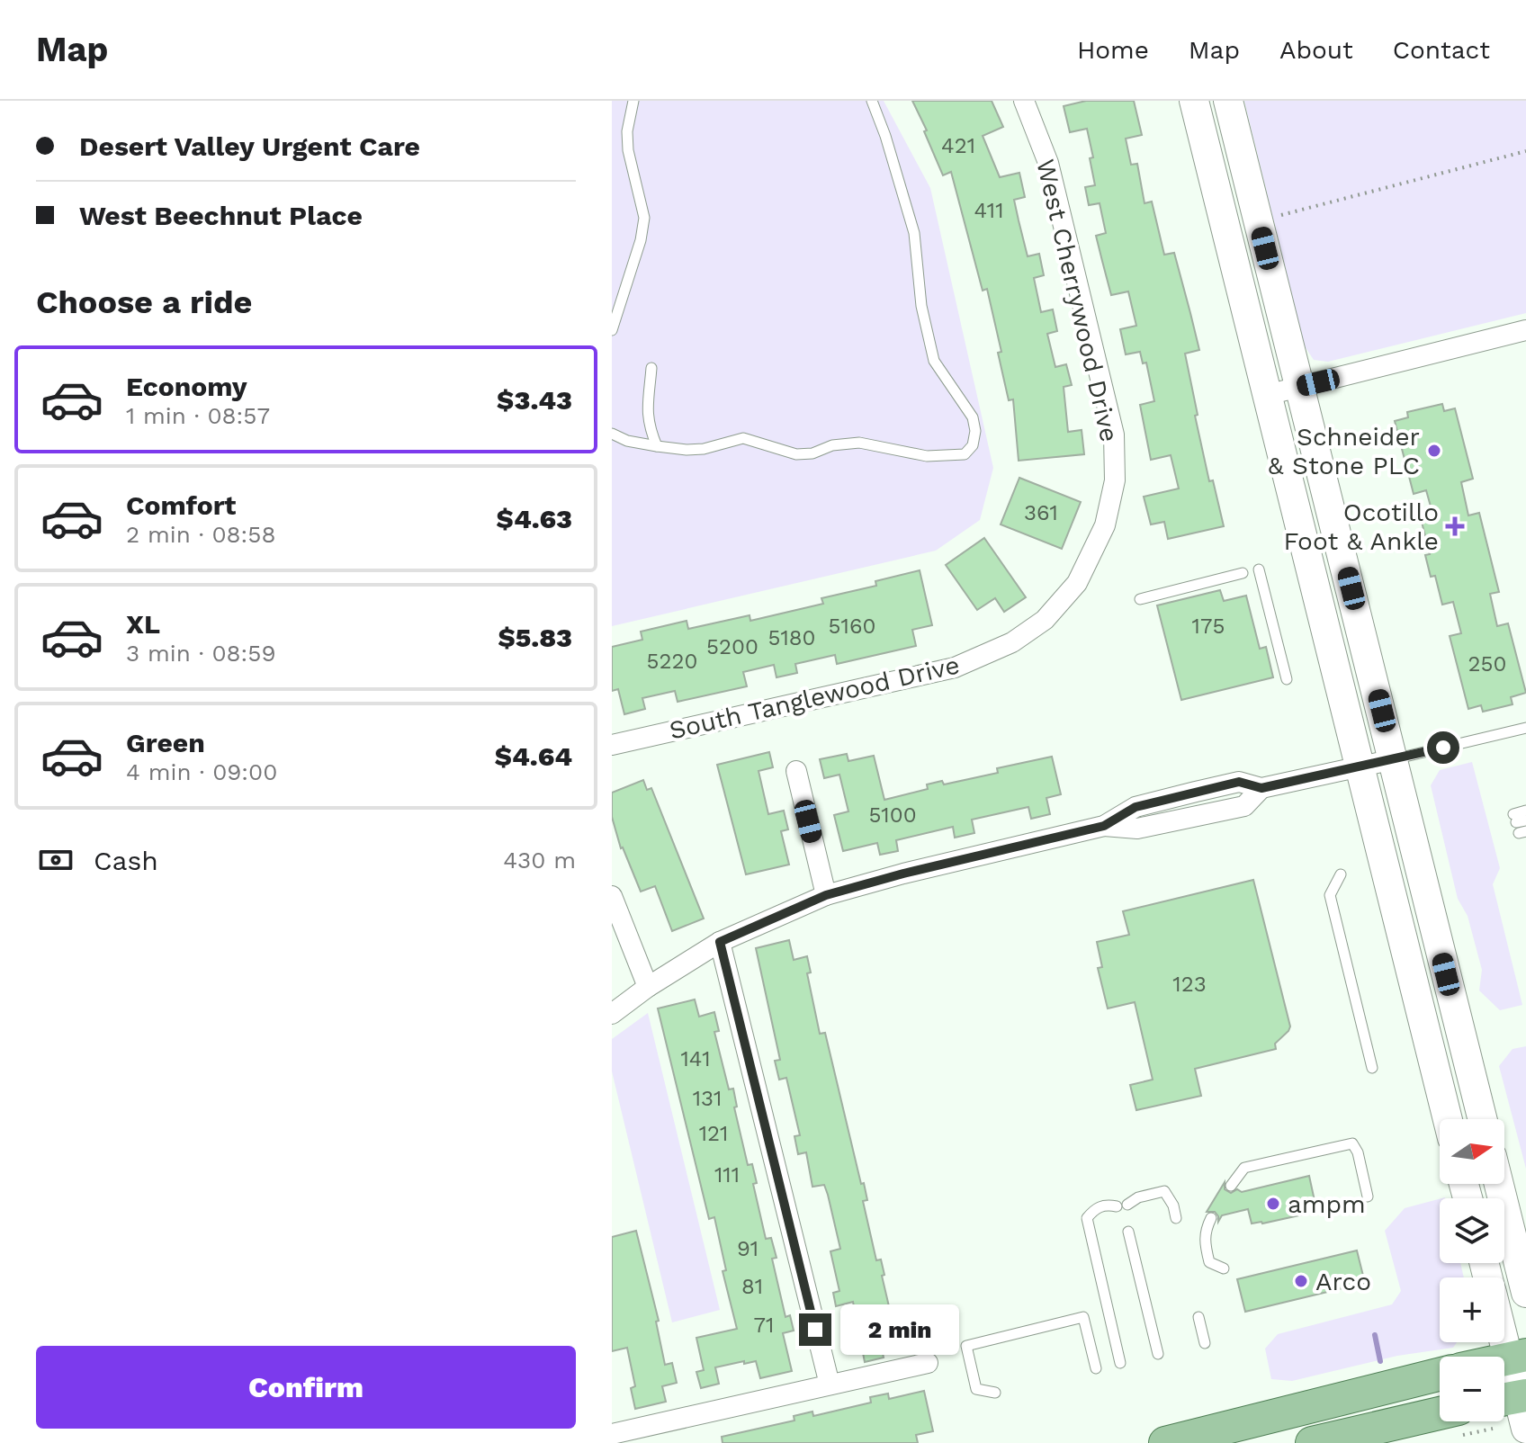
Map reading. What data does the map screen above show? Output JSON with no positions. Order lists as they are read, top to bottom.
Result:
{
  "streets": {
    "street": ["West Cherrywood Drive", "South Tanglewood Drive"]
  },
  "crossings": [
    ["West Cherrywood Drive", "South Tanglewood Drive"]
  ],
  "places": {
    "other": ["Schneider & Stone PLC", "ampm", "Arco"],
    "health": ["Ocotillo Foot & Ankle"]
  },
  "house_numbers": [
    "421",
    "411",
    "361",
    "5160",
    "175",
    "5180",
    "5200",
    "5220",
    "250",
    "5100",
    "123",
    "141",
    "131",
    "121",
    "111",
    "91",
    "81",
    "71"
  ],
  "north": "right",
  "page": {
    "header": "Map",
    "nav": [
      "Home",
      "Map",
      "About",
      "Contact"
    ],
    "banner": ["Desert Valley Urgent Care", "West Beechnut Place"],
    "heading": "Choose a ride",
    "list": [
      {
        "name": "Economy",
        "note": "1 min · 08:57",
        "value": "$3.43"
      },
      {
        "name": "Comfort",
        "note": "2 min · 08:58",
        "value": "$4.63"
      },
      {
        "name": "XL",
        "note": "3 min · 08:59",
        "value": "$5.83"
      },
      {
        "name": "Green",
        "note": "4 min · 09:00",
        "value": "$4.64"
      }
    ],
    "pay": ["Cash", "430 m"],
    "map_buttons": ["+", "−"],
    "bubble": "2 min",
    "buttons": "Confirm"
  }
}
